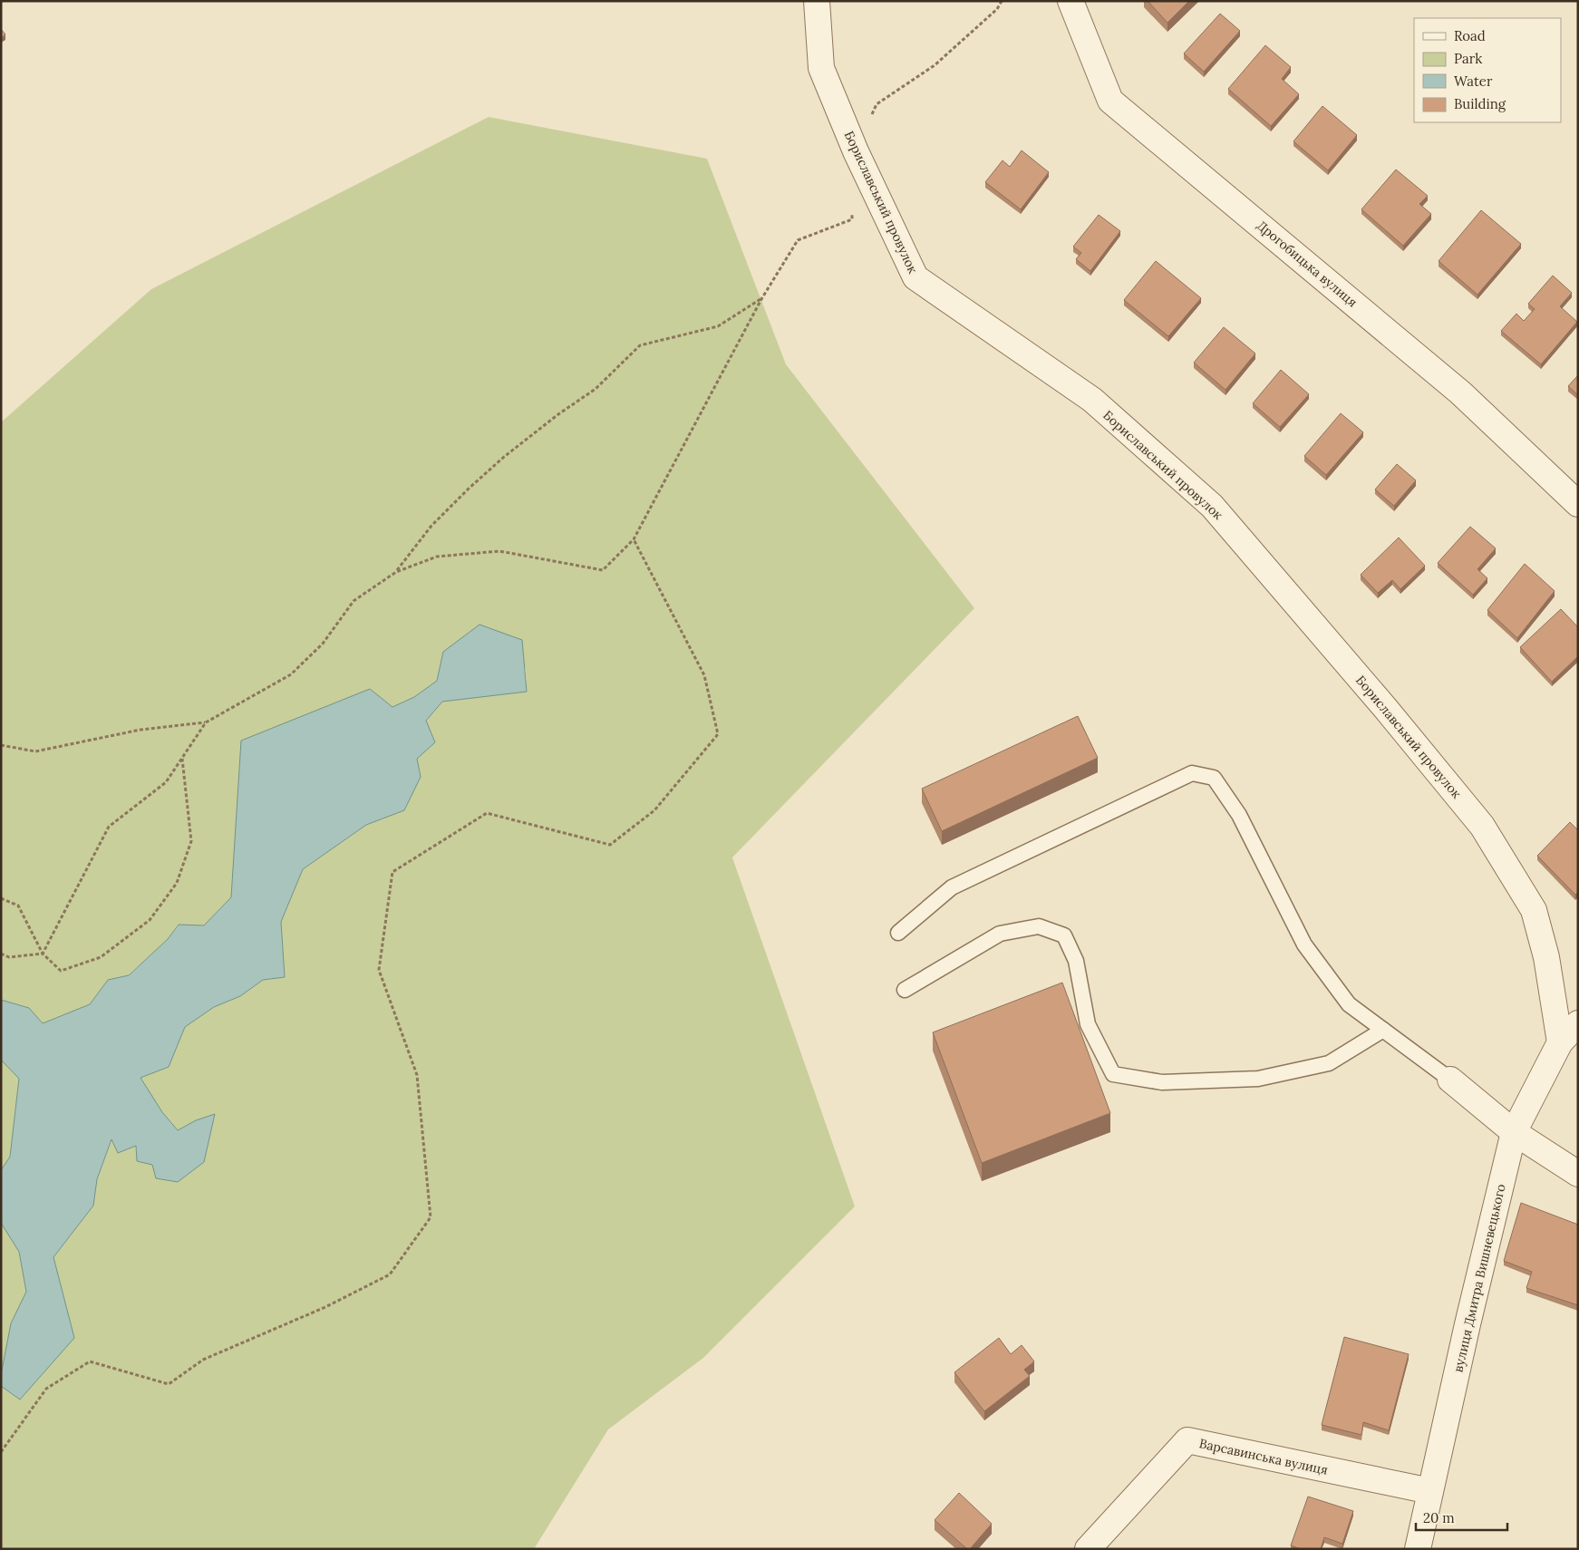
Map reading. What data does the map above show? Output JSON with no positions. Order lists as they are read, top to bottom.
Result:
{
  "streets": {
    "street": [
      "Бориславський провулок",
      "Дрогобицька вулиця",
      "вулиця Дмитра Вишневецького",
      "Варсавинська вулиця"
    ]
  },
  "crossings": [
    ["Бориславський провулок", "вулиця Дмитра Вишневецького"],
    ["вулиця Дмитра Вишневецького", "Варсавинська вулиця"]
  ],
  "legend": [
    "Road",
    "Park",
    "Water",
    "Building"
  ],
  "scale_bar": "20 m"
}
